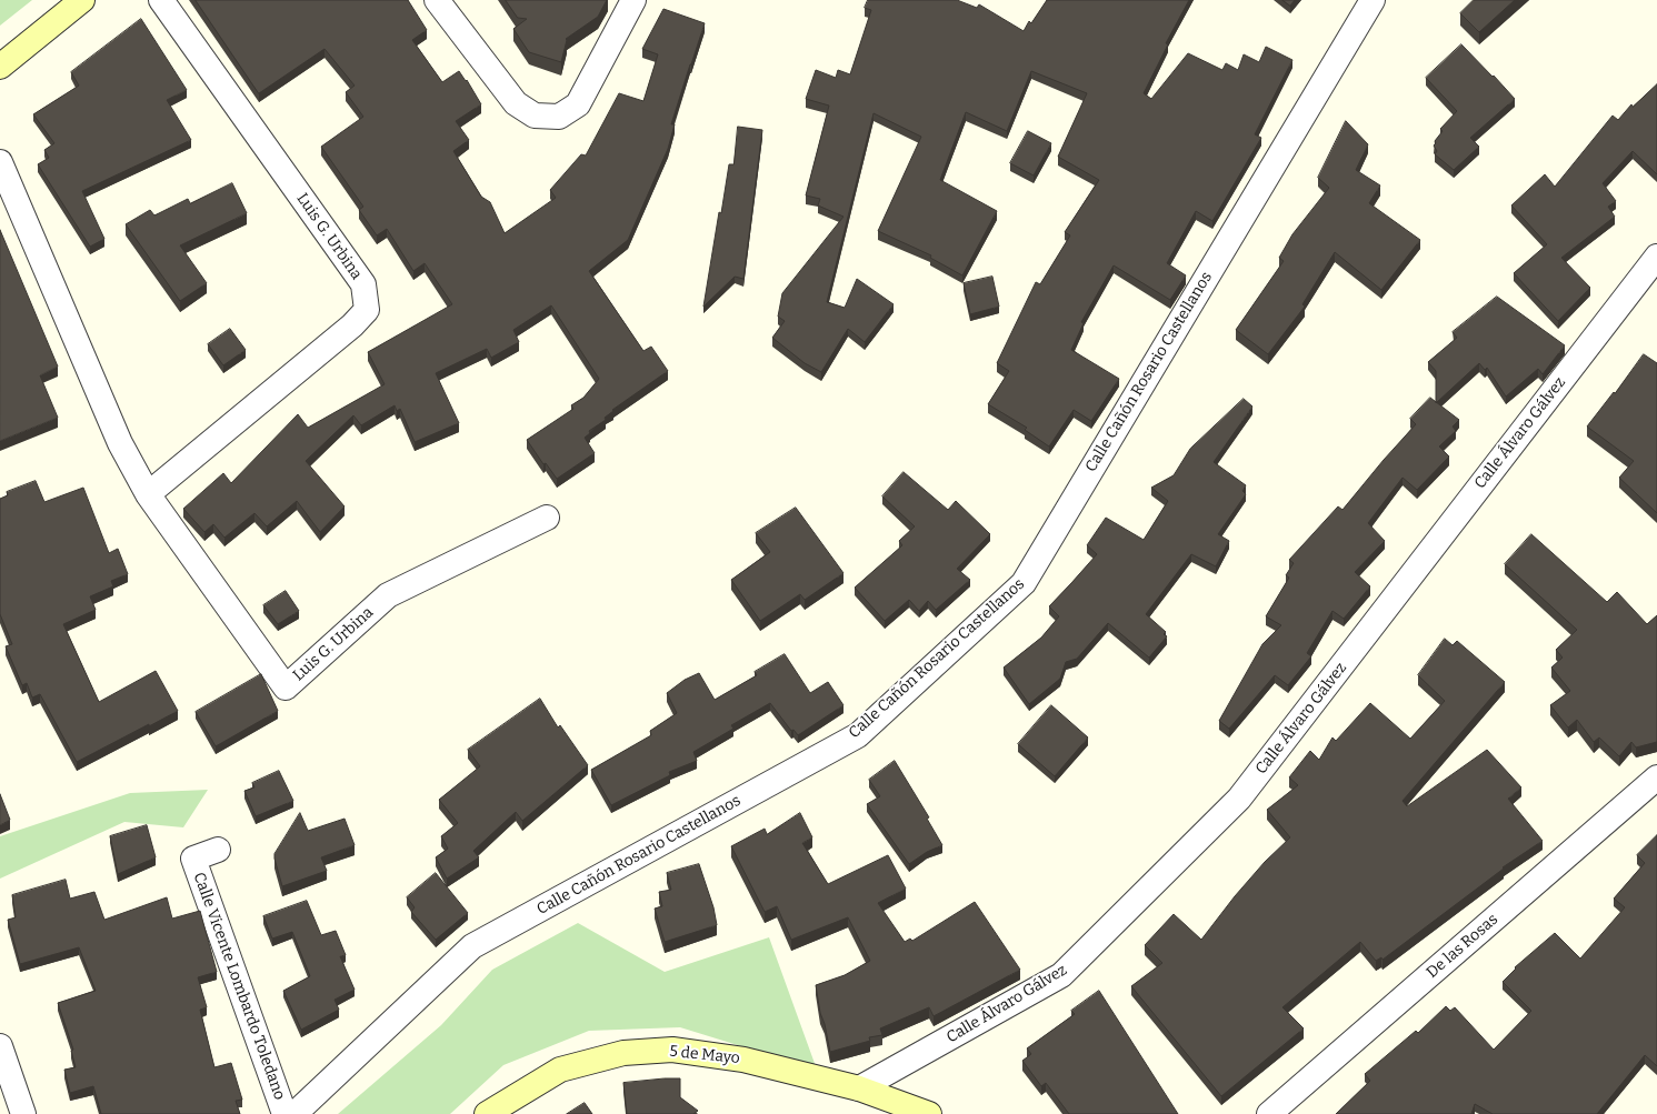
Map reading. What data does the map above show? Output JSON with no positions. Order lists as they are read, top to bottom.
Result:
{
  "streets": {
    "street": [
      "Luis G. Urbina",
      "Calle Cañón Rosario Castellanos",
      "Calle Álvaro Gálvez",
      "De las Rosas",
      "Calle Vicente Lombardo Toledano",
      "5 de Mayo"
    ]
  },
  "crossings": [
    ["Calle Álvaro Gálvez", "5 de Mayo"]
  ]
}
